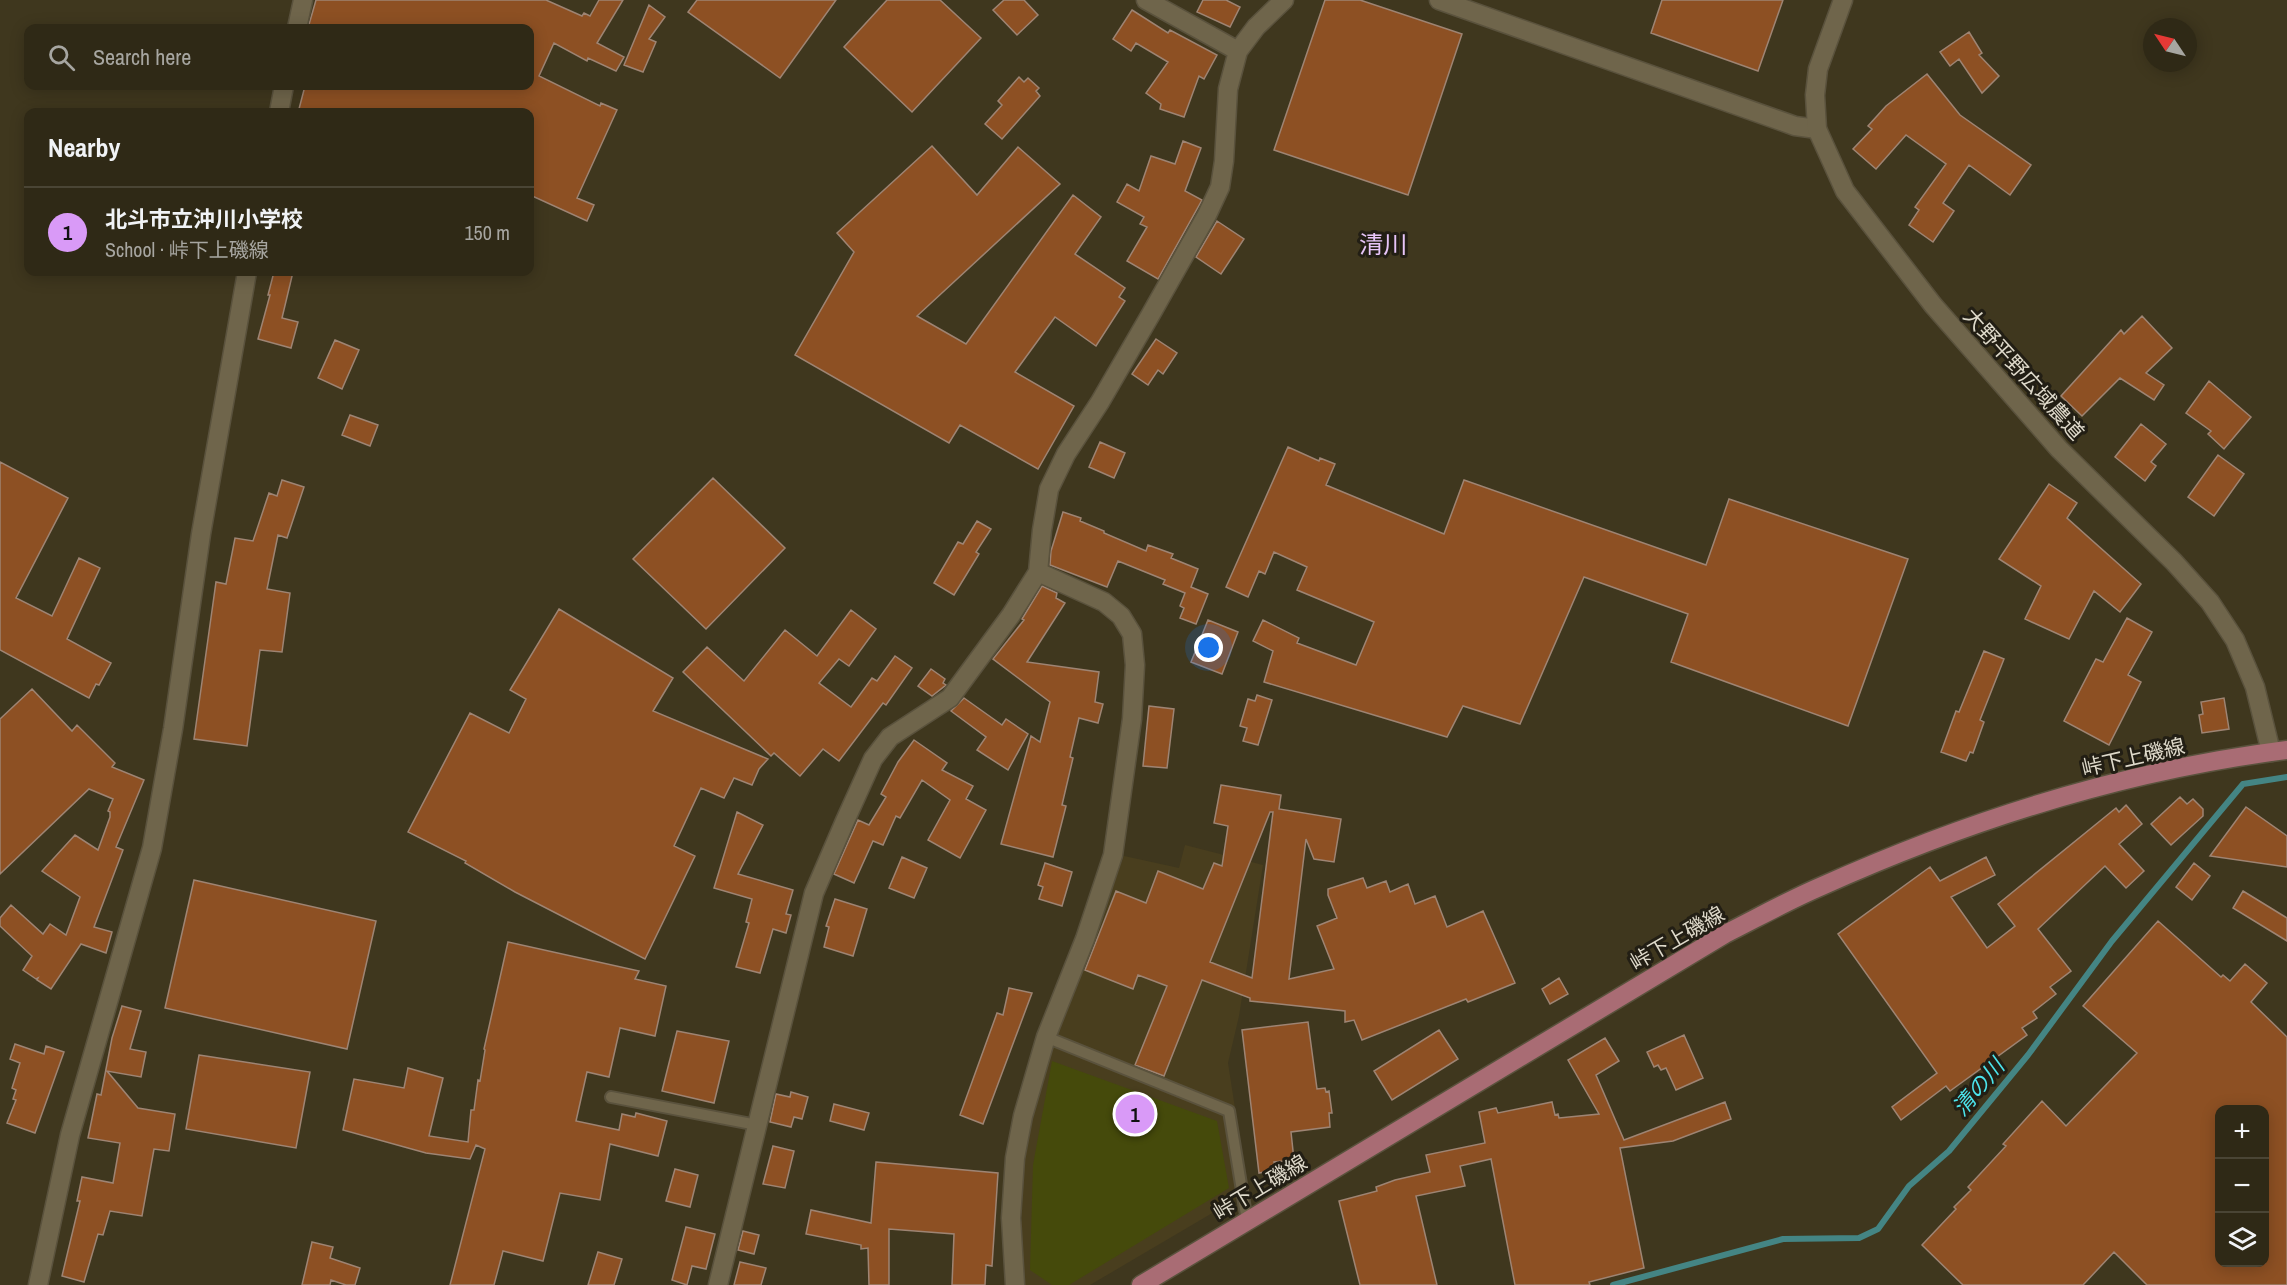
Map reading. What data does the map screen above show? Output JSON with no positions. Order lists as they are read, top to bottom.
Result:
{
  "streets": {
    "main road": ["峠下上磯線"],
    "street": ["大野平野広域農道"]
  },
  "crossings": [
    ["大野平野広域農道", "峠下上磯線"]
  ],
  "districts": ["清川"],
  "water": ["清の川"],
  "north": "top left",
  "page": {
    "search": "Search here",
    "heading": "Nearby",
    "list": [
      {
        "mark": "1",
        "name": "北斗市立沖川小学校",
        "note": "School · 峠下上磯線",
        "value": "150 m"
      }
    ],
    "pins": "1",
    "map_buttons": ["+", "−"]
  }
}
